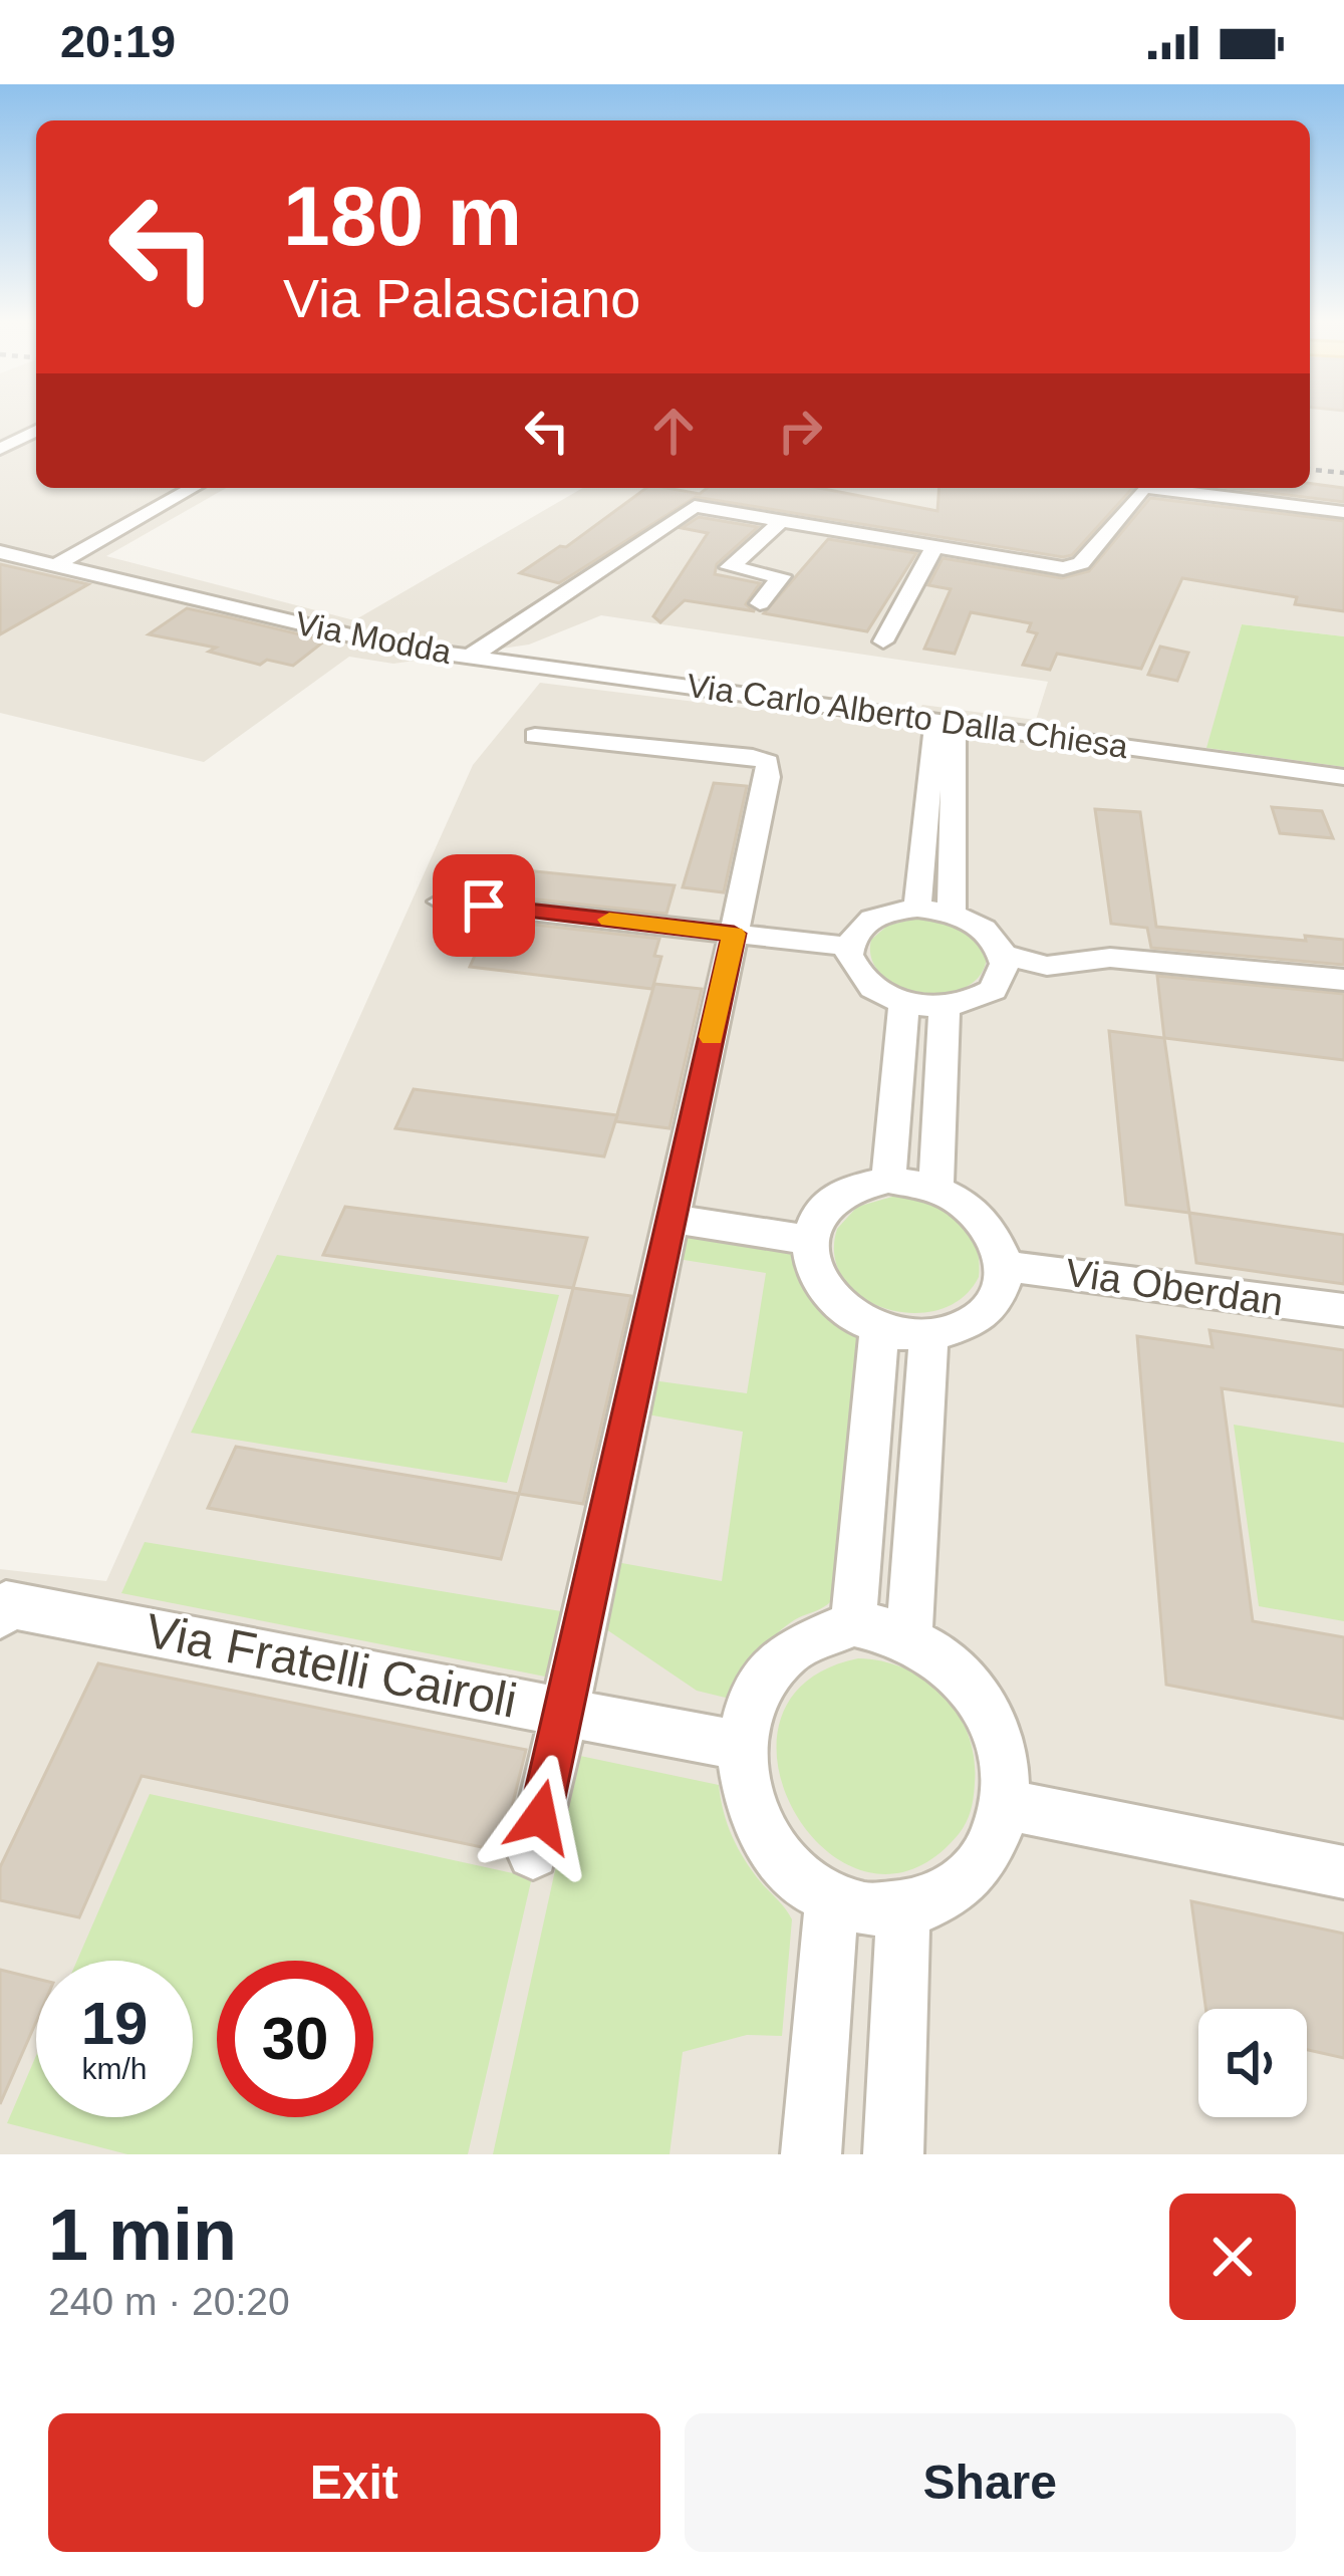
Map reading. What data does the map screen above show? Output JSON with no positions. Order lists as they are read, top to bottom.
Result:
{
  "streets": {
    "street": [
      "Via Modda",
      "Via Carlo Alberto Dalla Chiesa",
      "Via Oberdan",
      "Via Fratelli Cairoli"
    ]
  },
  "crossings": [
    ["Via Modda", "Via Carlo Alberto Dalla Chiesa"]
  ],
  "page": {
    "status": "20:19",
    "turn": ["180 m", "Via Palasciano"],
    "speed": "19 km/h",
    "limit": "30",
    "heading": ["1 min", "240 m · 20:20"],
    "buttons": ["Exit", "Share"]
  }
}
